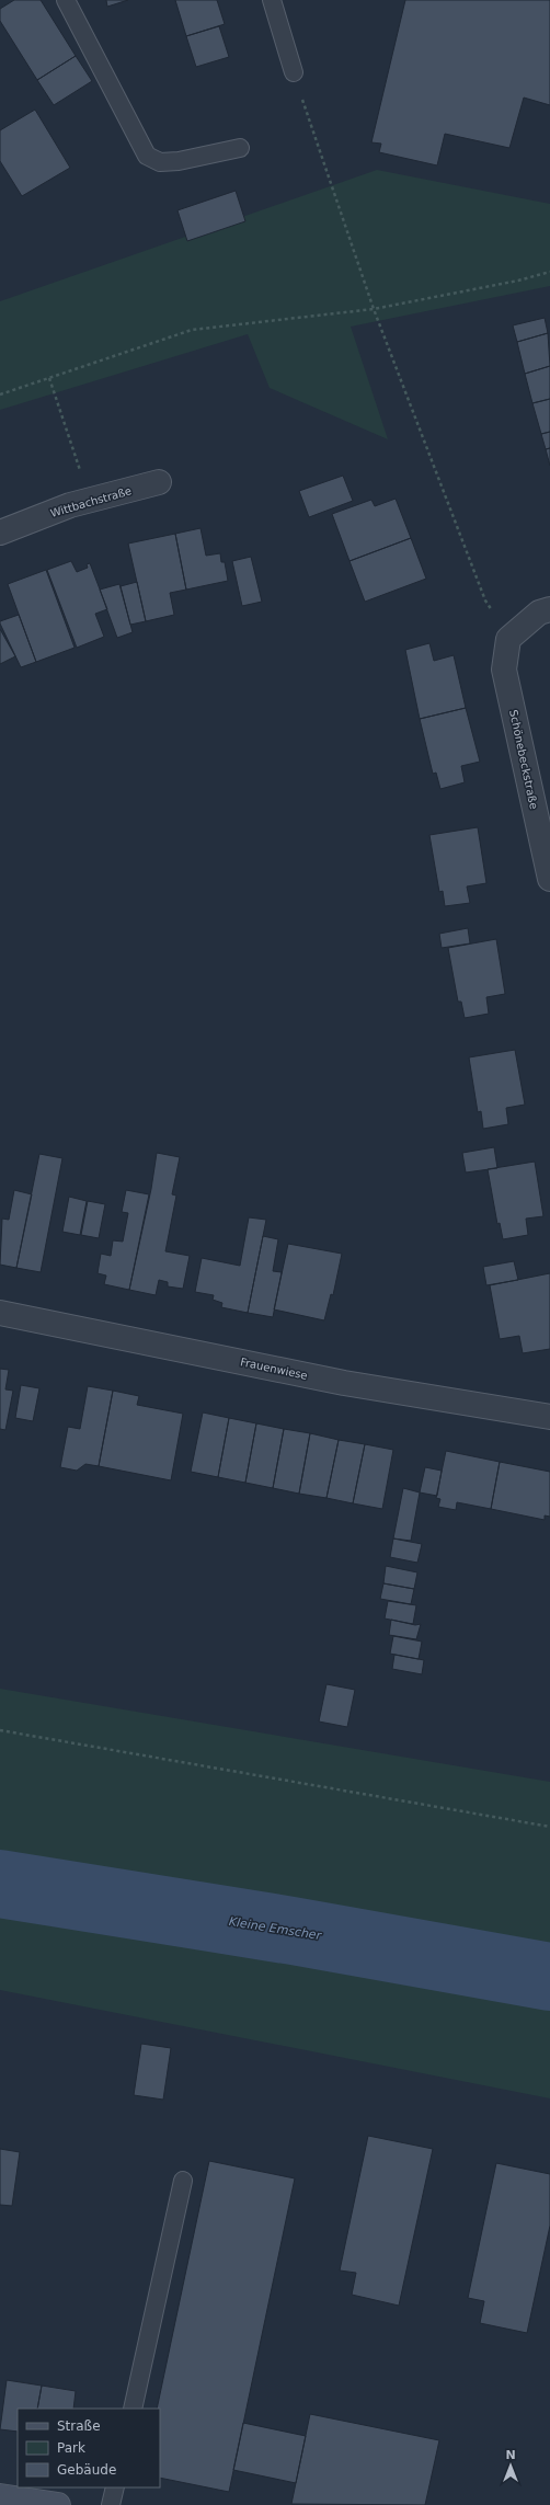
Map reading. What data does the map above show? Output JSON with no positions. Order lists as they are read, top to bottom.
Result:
{
  "streets": {
    "street": ["Wittbachstraße", "Schönebeckstraße", "Frauenwiese"]
  },
  "water": ["Kleine Emscher"],
  "legend": ["Straße", "Park", "Gebäude"],
  "north": "top"
}
